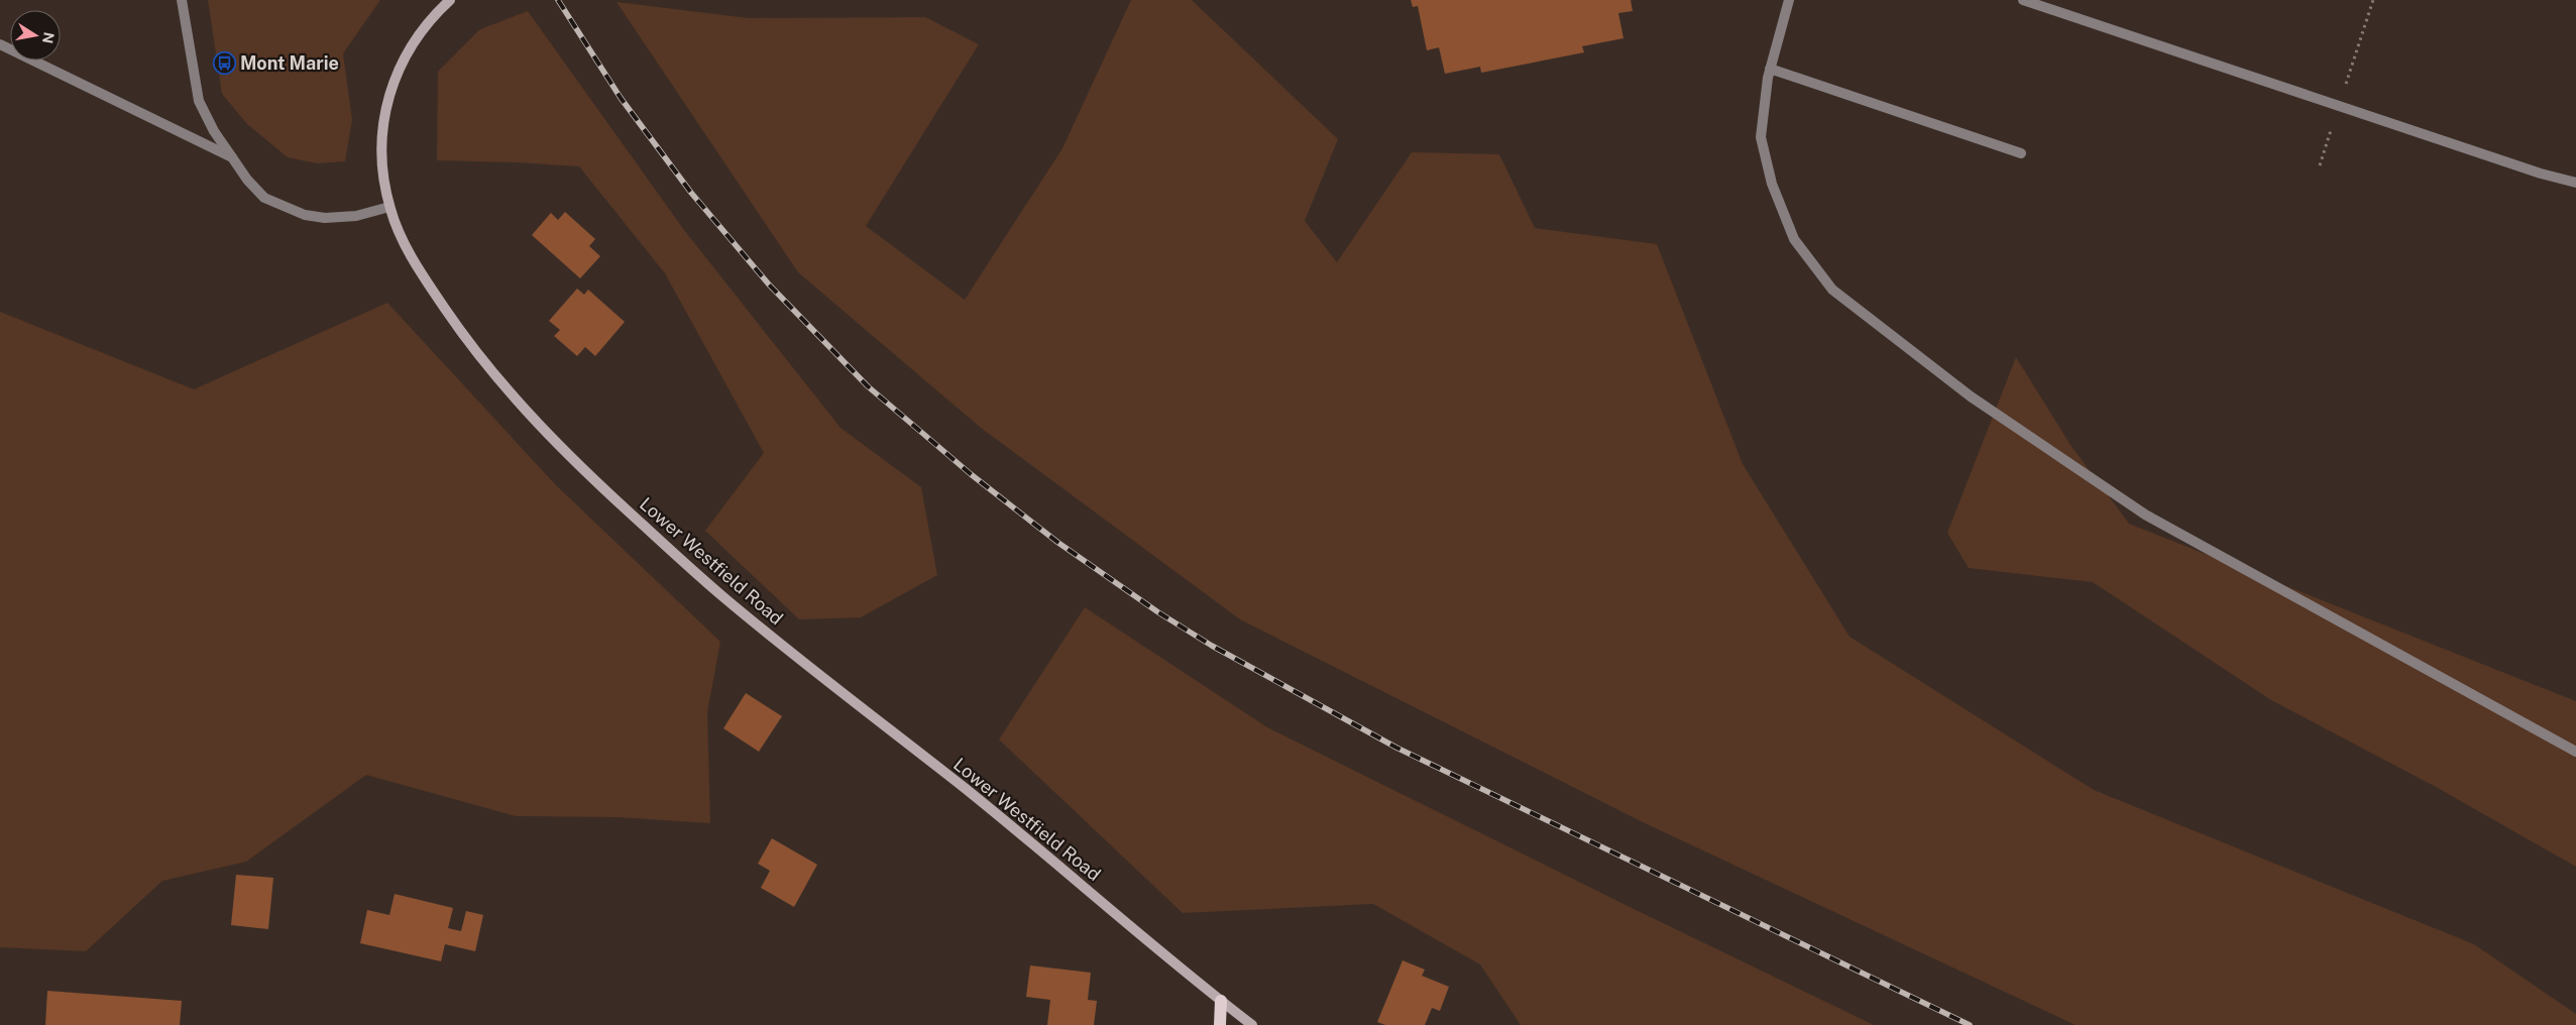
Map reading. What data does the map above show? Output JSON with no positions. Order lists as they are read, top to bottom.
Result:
{
  "streets": {
    "street": ["Lower Westfield Road"]
  },
  "places": {
    "bus stop": ["Mont Marie"]
  },
  "north": "right"
}
